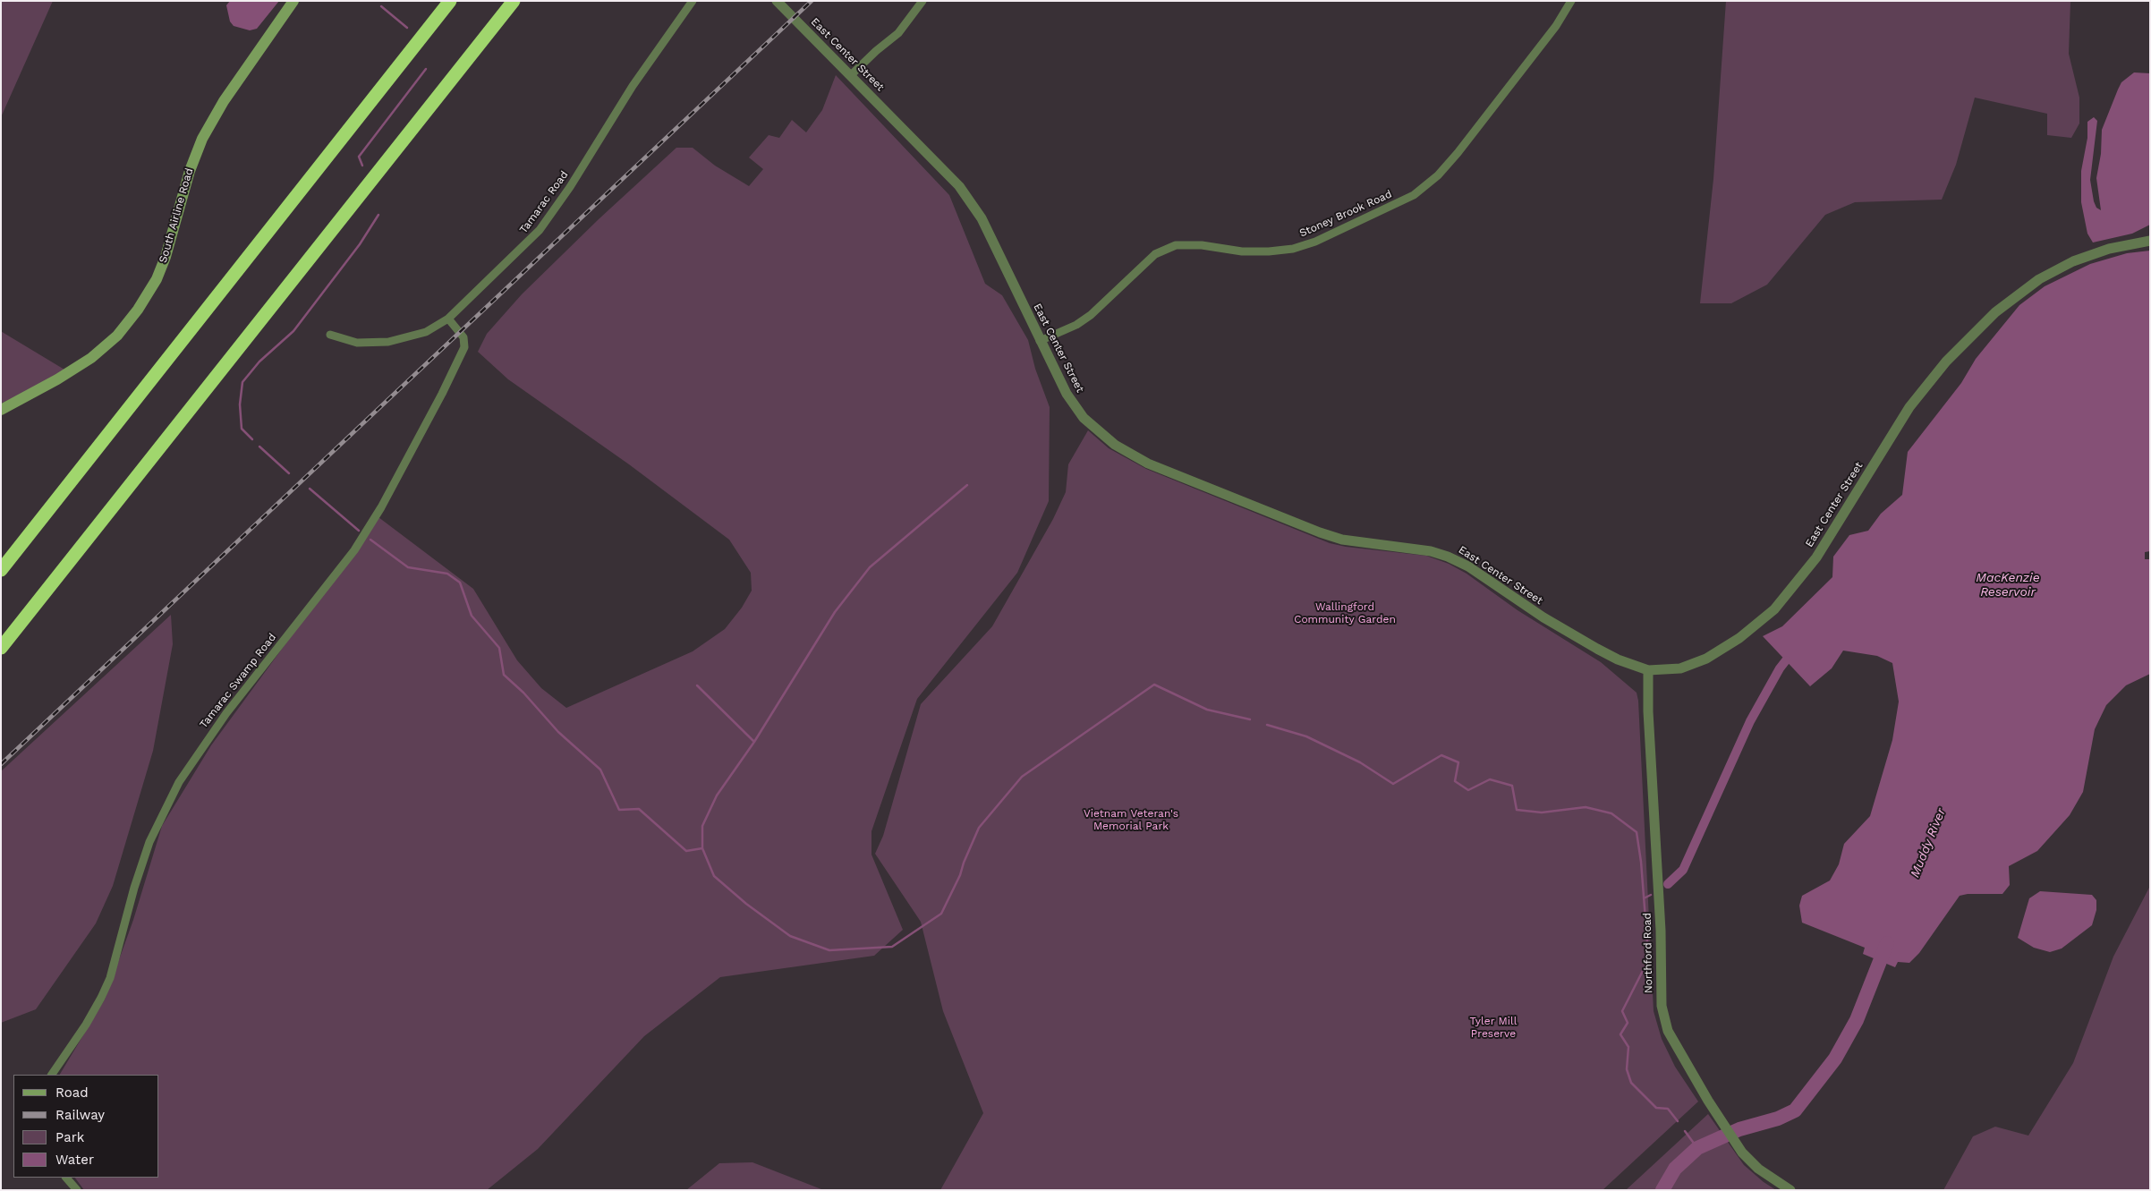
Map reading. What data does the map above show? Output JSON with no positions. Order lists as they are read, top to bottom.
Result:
{
  "streets": {
    "main road": ["South Airline Road"],
    "street": [
      "East Center Street",
      "Tamarac Road",
      "Stoney Brook Road",
      "Tamarac Swamp Road",
      "Northford Road"
    ]
  },
  "crossings": [
    ["East Center Street", "Stoney Brook Road"],
    ["East Center Street", "Northford Road"],
    ["Tamarac Road", "Tamarac Swamp Road"]
  ],
  "water": ["MacKenzie Reservoir", "Muddy River"],
  "parks": ["Wallingford Community Garden", "Vietnam Veteran's Memorial Park", "Tyler Mill Preserve"],
  "legend": [
    "Road",
    "Railway",
    "Park",
    "Water"
  ]
}
